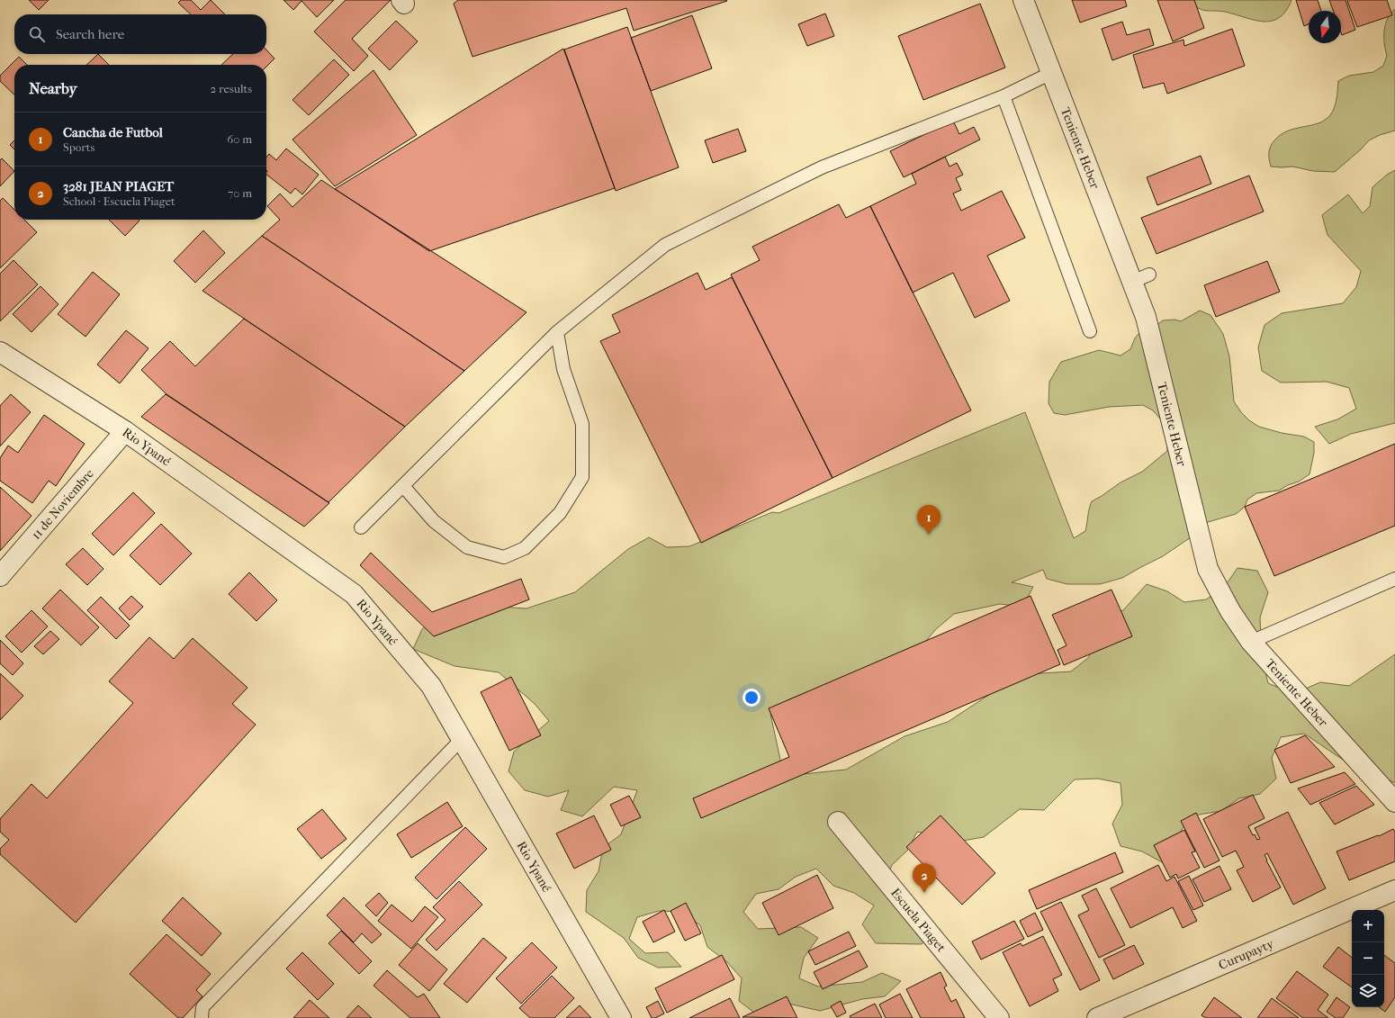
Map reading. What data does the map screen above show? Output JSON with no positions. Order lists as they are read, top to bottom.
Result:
{
  "streets": {
    "street": [
      "Teniente Heber",
      "Rio Ypané",
      "11 de Noviembre",
      "Escuela Piaget",
      "Curupayty"
    ]
  },
  "crossings": [
    ["Rio Ypané", "11 de Noviembre"]
  ],
  "north": "bottom",
  "page": {
    "search": "Search here",
    "heading": ["Nearby", "2 results"],
    "list": [
      {
        "mark": "1",
        "name": "Cancha de Futbol",
        "note": "Sports",
        "value": "60 m"
      },
      {
        "mark": "2",
        "name": "3281 JEAN PIAGET",
        "note": "School · Escuela Piaget",
        "value": "70 m"
      }
    ],
    "pins": ["1", "2"],
    "map_buttons": ["+", "−"]
  }
}
